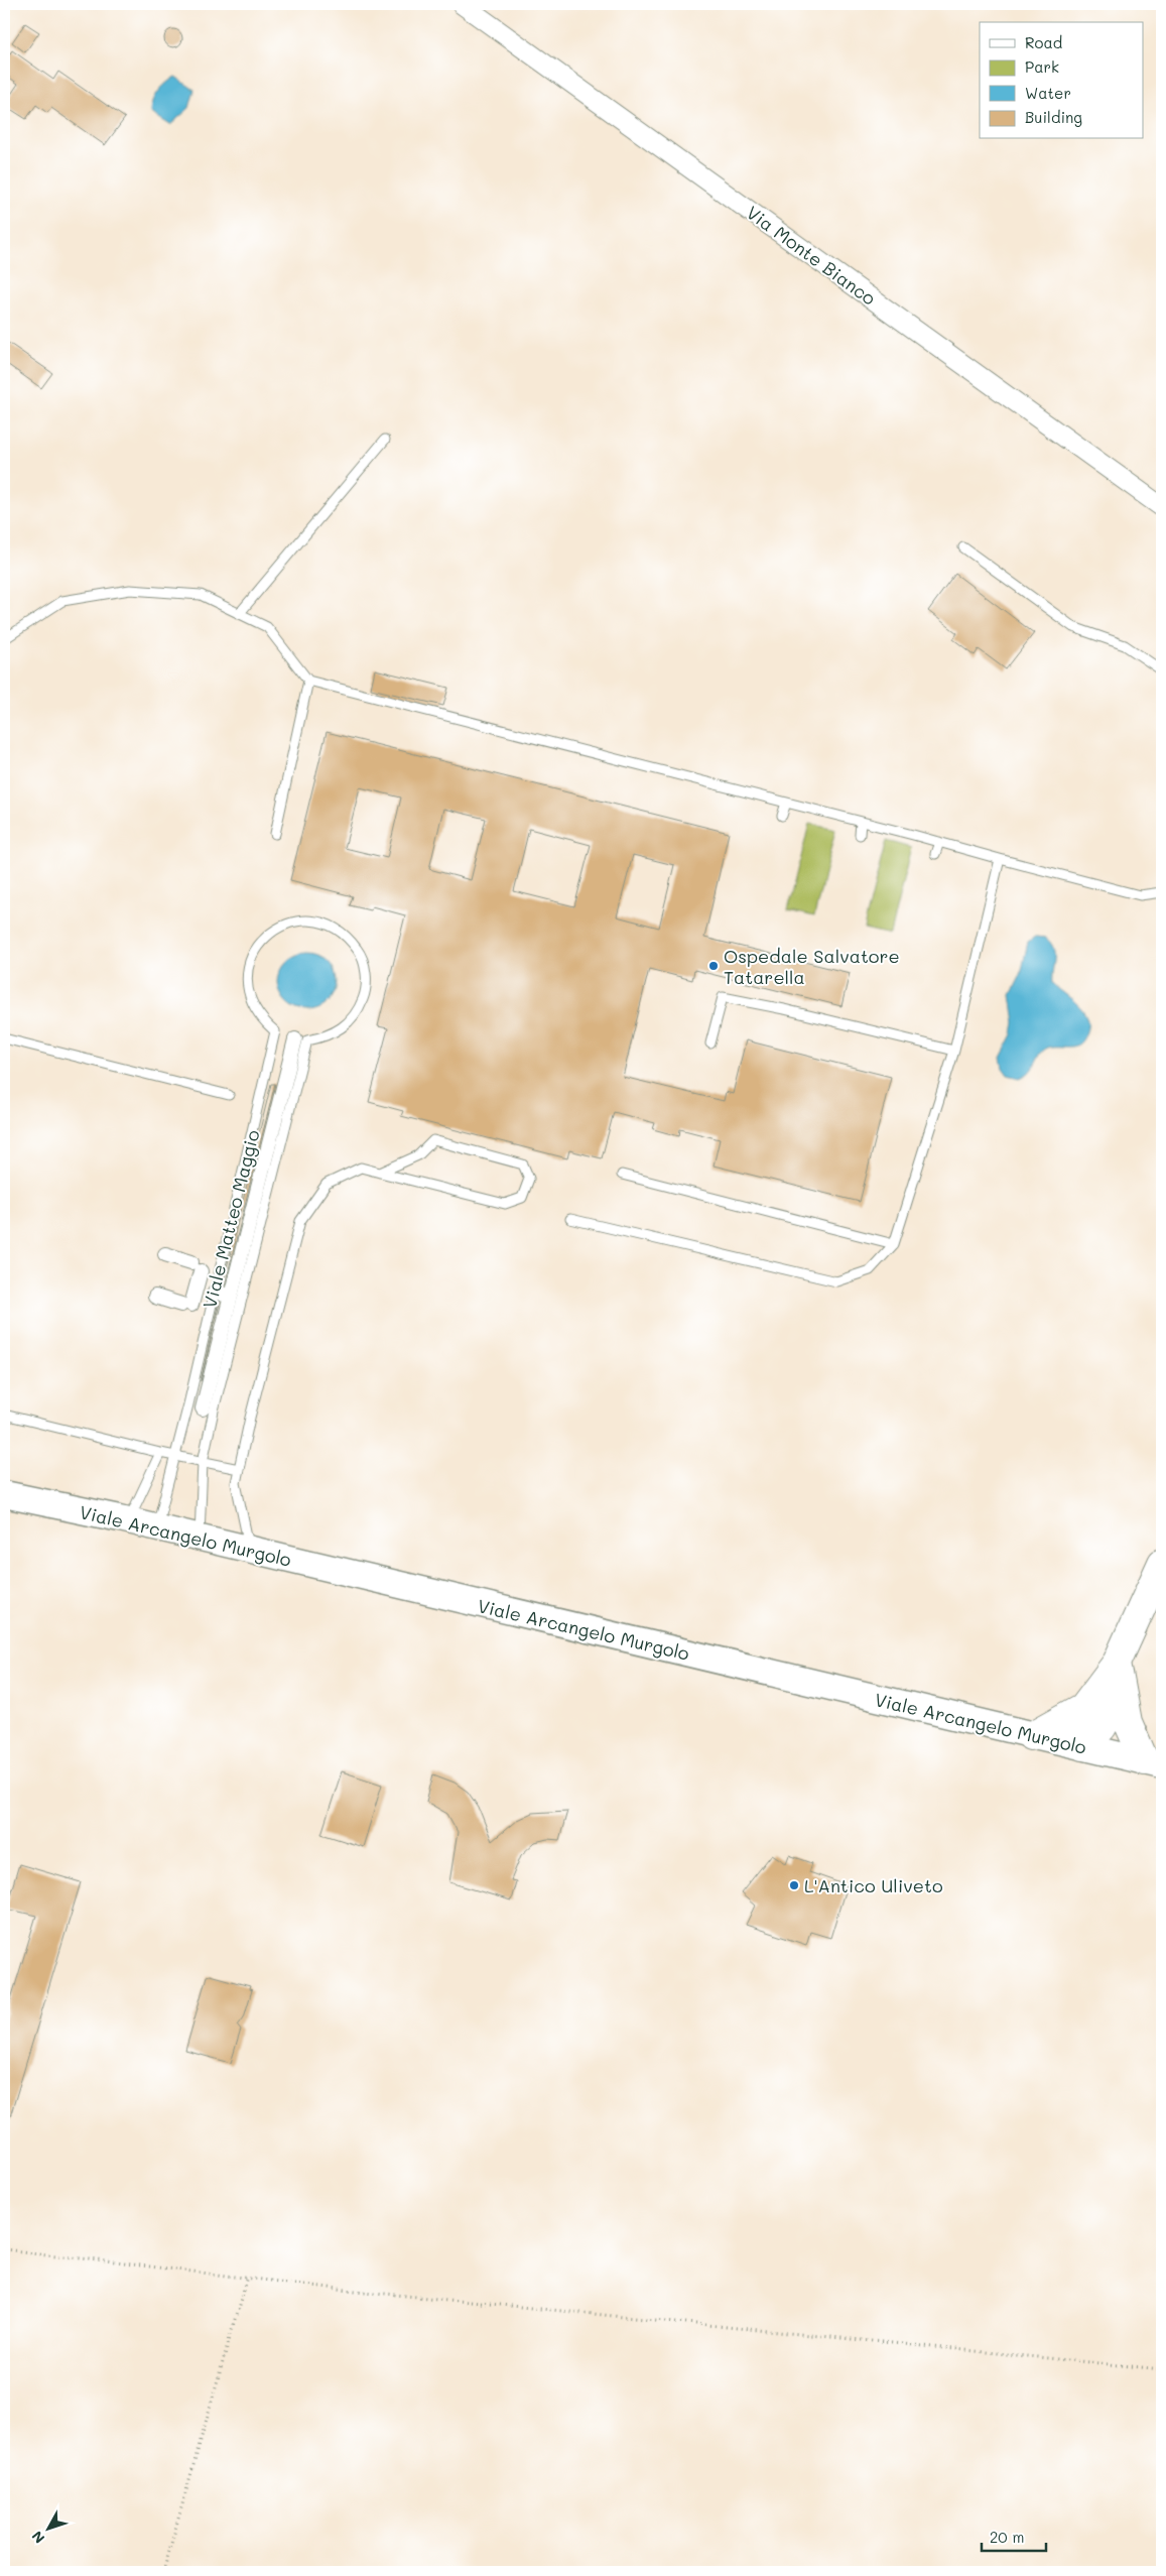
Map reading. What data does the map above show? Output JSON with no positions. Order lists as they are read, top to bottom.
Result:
{
  "streets": {
    "main road": ["Viale Arcangelo Murgolo"],
    "street": ["Via Monte Bianco", "Viale Matteo Maggio"]
  },
  "places": ["Ospedale Salvatore Tatarella", "L'Antico Uliveto"],
  "legend": [
    "Road",
    "Park",
    "Water",
    "Building"
  ],
  "scale_bar": "20 m",
  "north": "bottom left"
}
